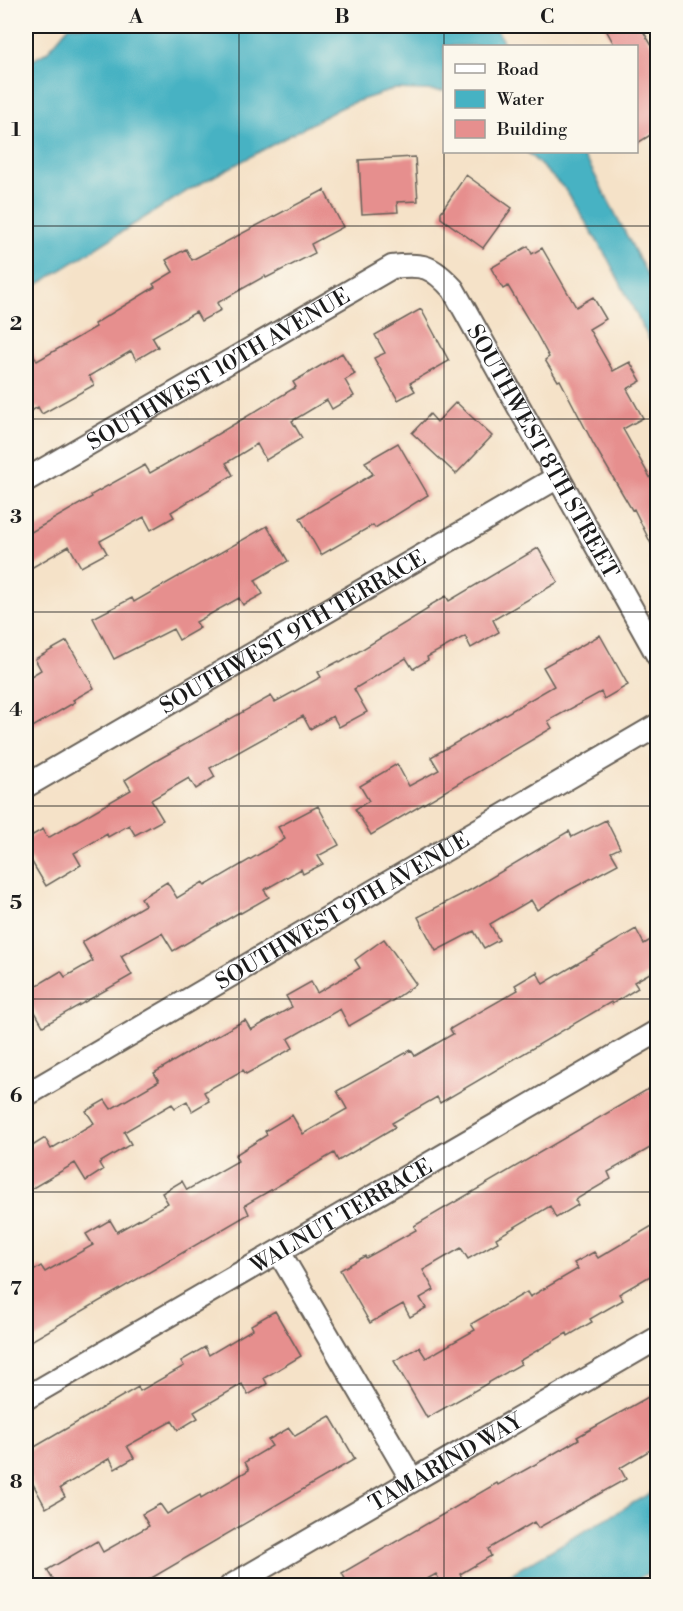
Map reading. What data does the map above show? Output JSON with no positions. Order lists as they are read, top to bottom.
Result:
{
  "streets": {
    "street": [
      "SOUTHWEST 10TH AVENUE",
      "SOUTHWEST 8TH STREET",
      "SOUTHWEST 9TH TERRACE",
      "SOUTHWEST 9TH AVENUE",
      "WALNUT TERRACE",
      "TAMARIND WAY"
    ]
  },
  "crossings": [
    ["SOUTHWEST 10TH AVENUE", "SOUTHWEST 8TH STREET"],
    ["SOUTHWEST 8TH STREET", "SOUTHWEST 9TH TERRACE"]
  ],
  "legend": ["Road", "Water", "Building"],
  "grid": {
    "columns": ["A", "B", "C"],
    "rows": [
      "1",
      "2",
      "3",
      "4",
      "5",
      "6",
      "7",
      "8"
    ]
  }
}
